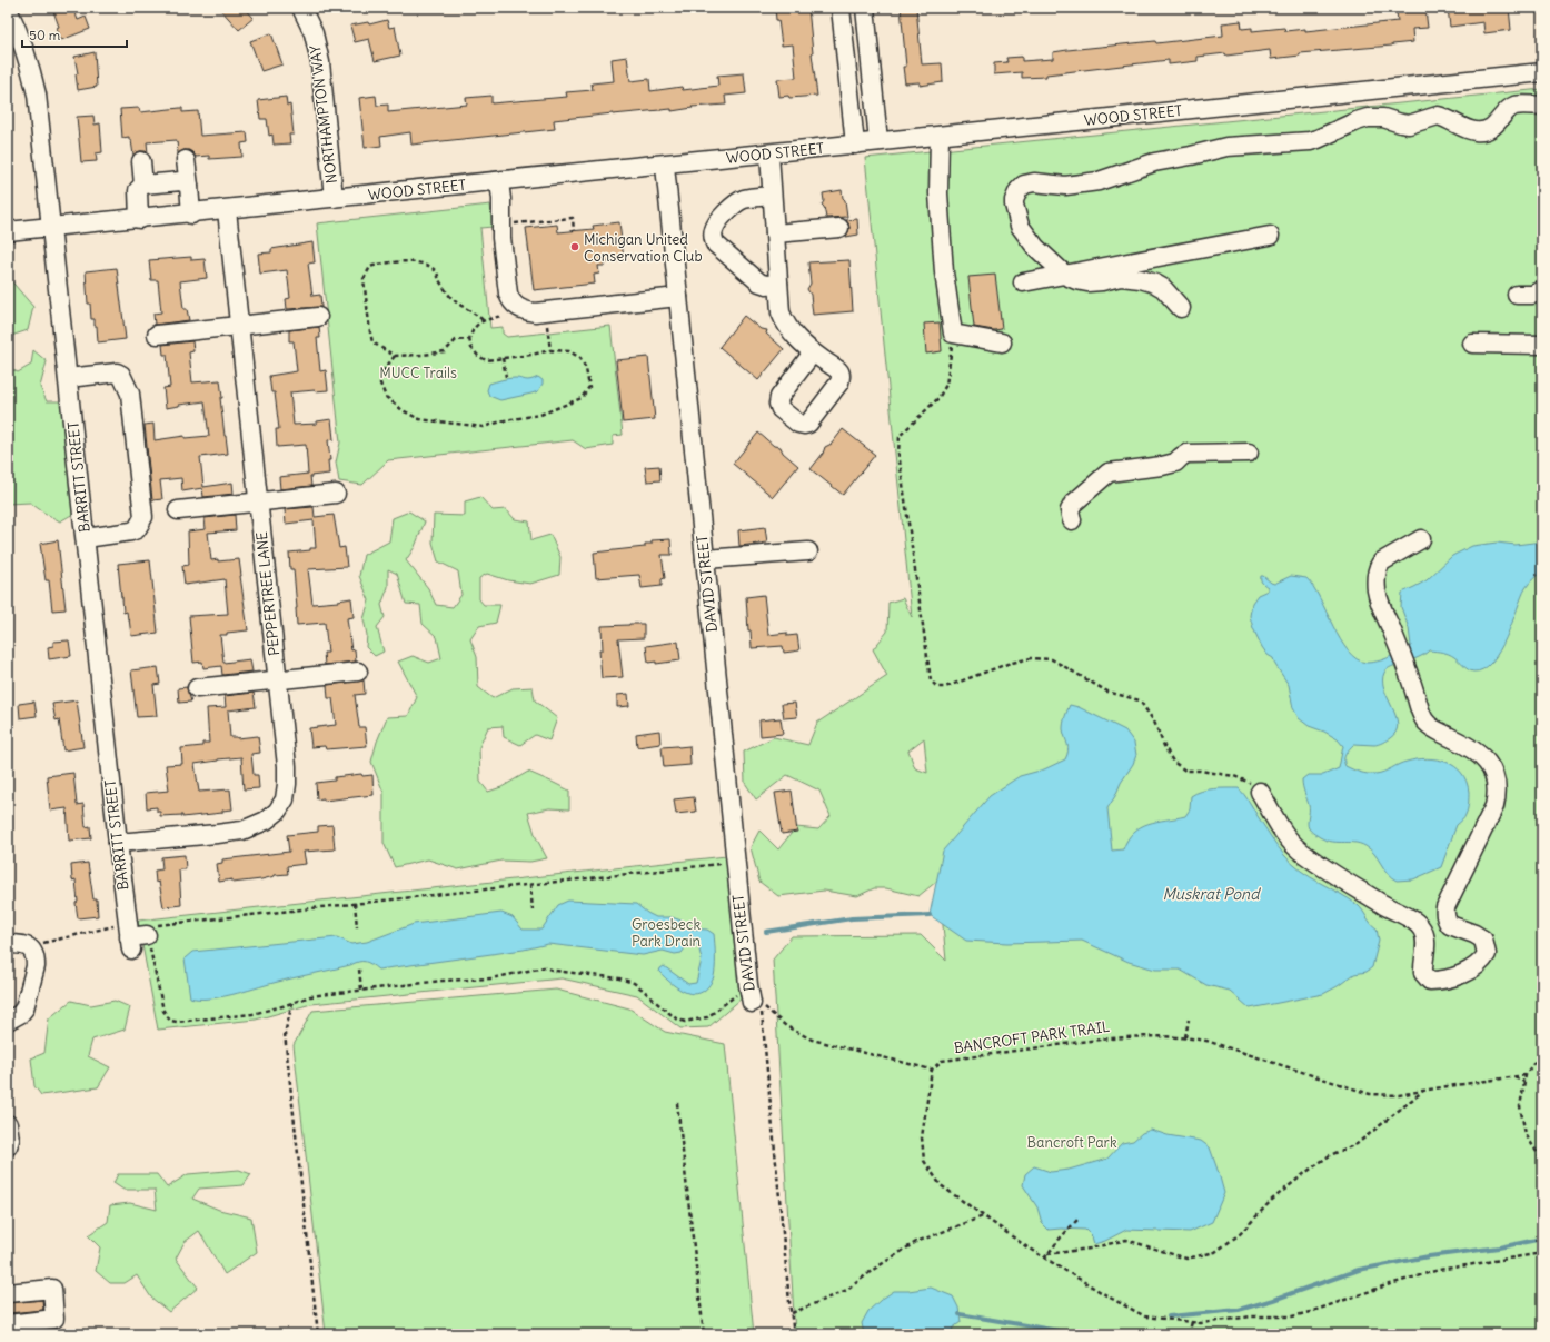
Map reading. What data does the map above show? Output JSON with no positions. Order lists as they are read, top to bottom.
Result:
{
  "streets": {
    "street": [
      "NORTHAMPTON WAY",
      "WOOD STREET",
      "BARRITT STREET",
      "DAVID STREET",
      "PEPPERTREE LANE"
    ],
    "path": ["BANCROFT PARK TRAIL"]
  },
  "crossings": [
    ["NORTHAMPTON WAY", "WOOD STREET"],
    ["WOOD STREET", "BARRITT STREET"],
    ["WOOD STREET", "DAVID STREET"],
    ["WOOD STREET", "PEPPERTREE LANE"],
    ["BARRITT STREET", "PEPPERTREE LANE"]
  ],
  "water": ["Muskrat Pond"],
  "parks": ["MUCC Trails", "Groesbeck Park Drain", "Bancroft Park"],
  "places": ["Michigan United Conservation Club"],
  "scale_bar": "50 m"
}
